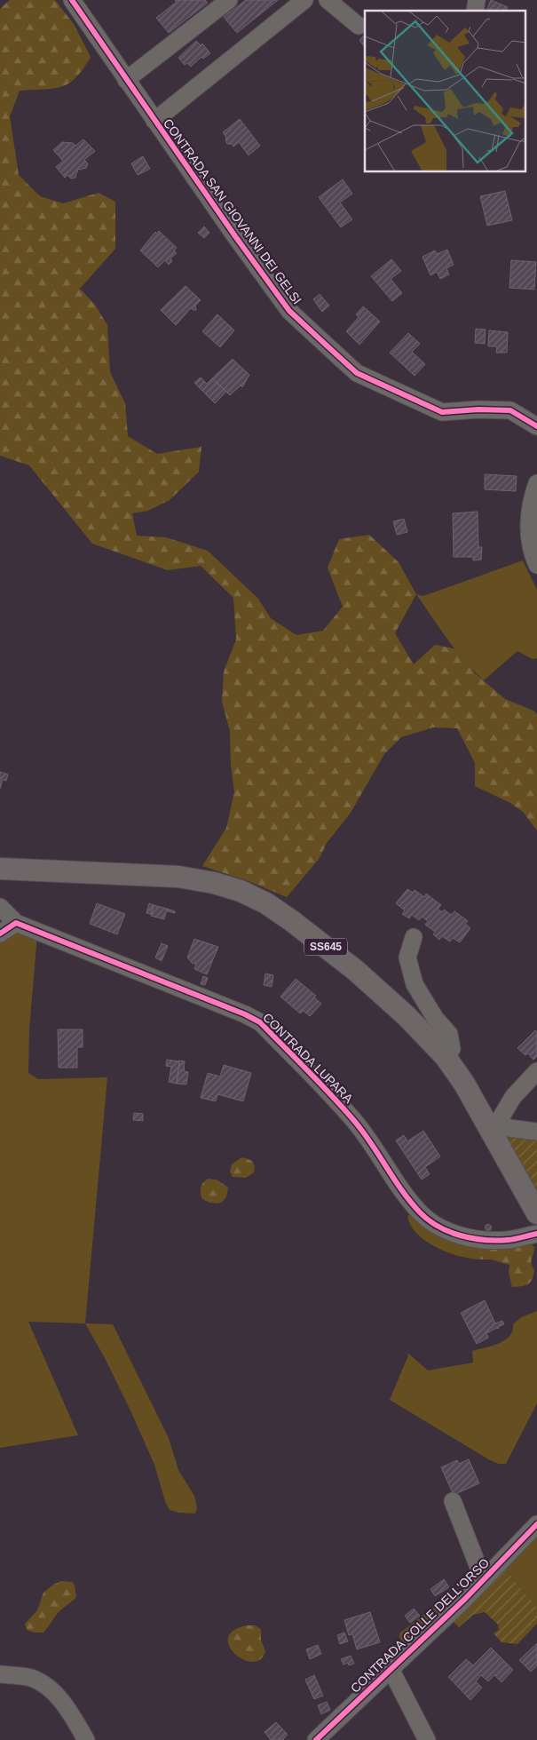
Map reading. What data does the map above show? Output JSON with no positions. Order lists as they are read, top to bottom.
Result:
{
  "streets": {
    "main road": ["SS645"],
    "street": ["CONTRADA SAN GIOVANNI DEI GELSI", "CONTRADA LUPARA", "CONTRADA COLLE DELL'ORSO"]
  }
}
